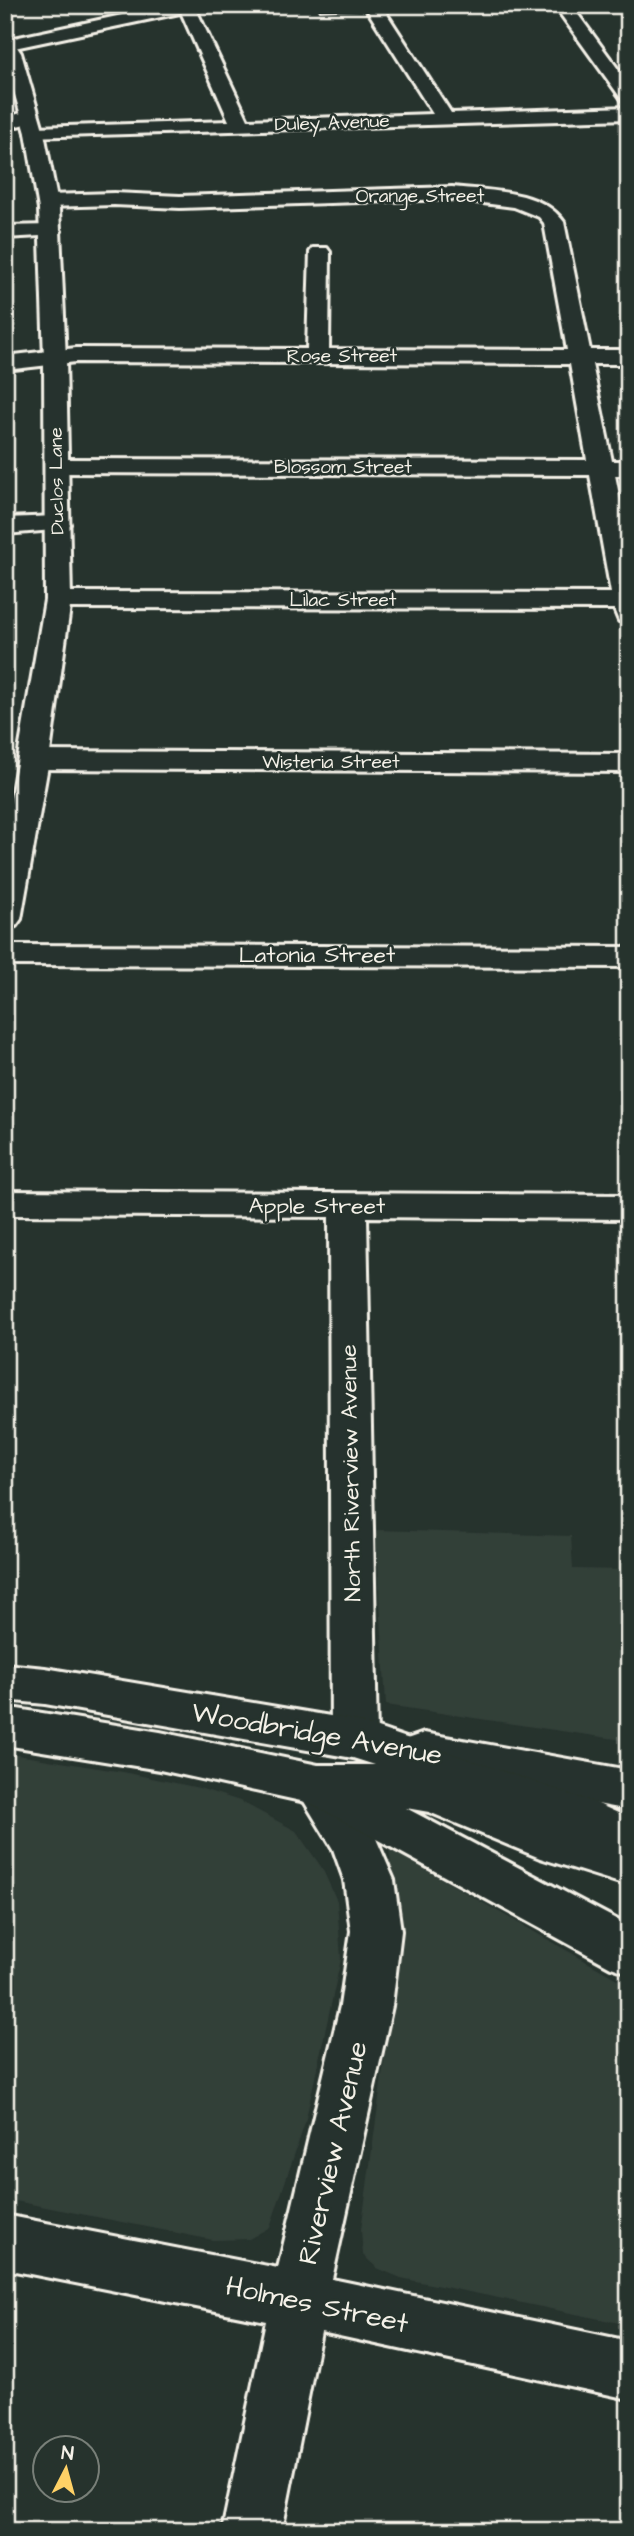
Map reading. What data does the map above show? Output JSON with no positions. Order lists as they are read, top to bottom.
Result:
{
  "streets": {
    "street": [
      "Duley Avenue",
      "Orange Street",
      "Rose Street",
      "Blossom Street",
      "Duclos Lane",
      "Lilac Street",
      "Wisteria Street",
      "Latonia Street",
      "Apple Street",
      "North Riverview Avenue",
      "Woodbridge Avenue",
      "Riverview Avenue",
      "Holmes Street"
    ]
  },
  "crossings": [
    ["Duley Avenue", "Duclos Lane"],
    ["Orange Street", "Rose Street"],
    ["Orange Street", "Blossom Street"],
    ["Orange Street", "Duclos Lane"],
    ["Orange Street", "Lilac Street"],
    ["Rose Street", "Duclos Lane"],
    ["Blossom Street", "Duclos Lane"],
    ["Duclos Lane", "Lilac Street"],
    ["Duclos Lane", "Wisteria Street"],
    ["Apple Street", "North Riverview Avenue"],
    ["North Riverview Avenue", "Woodbridge Avenue"],
    ["Woodbridge Avenue", "Riverview Avenue"],
    ["Riverview Avenue", "Holmes Street"]
  ],
  "north": "top"
}
